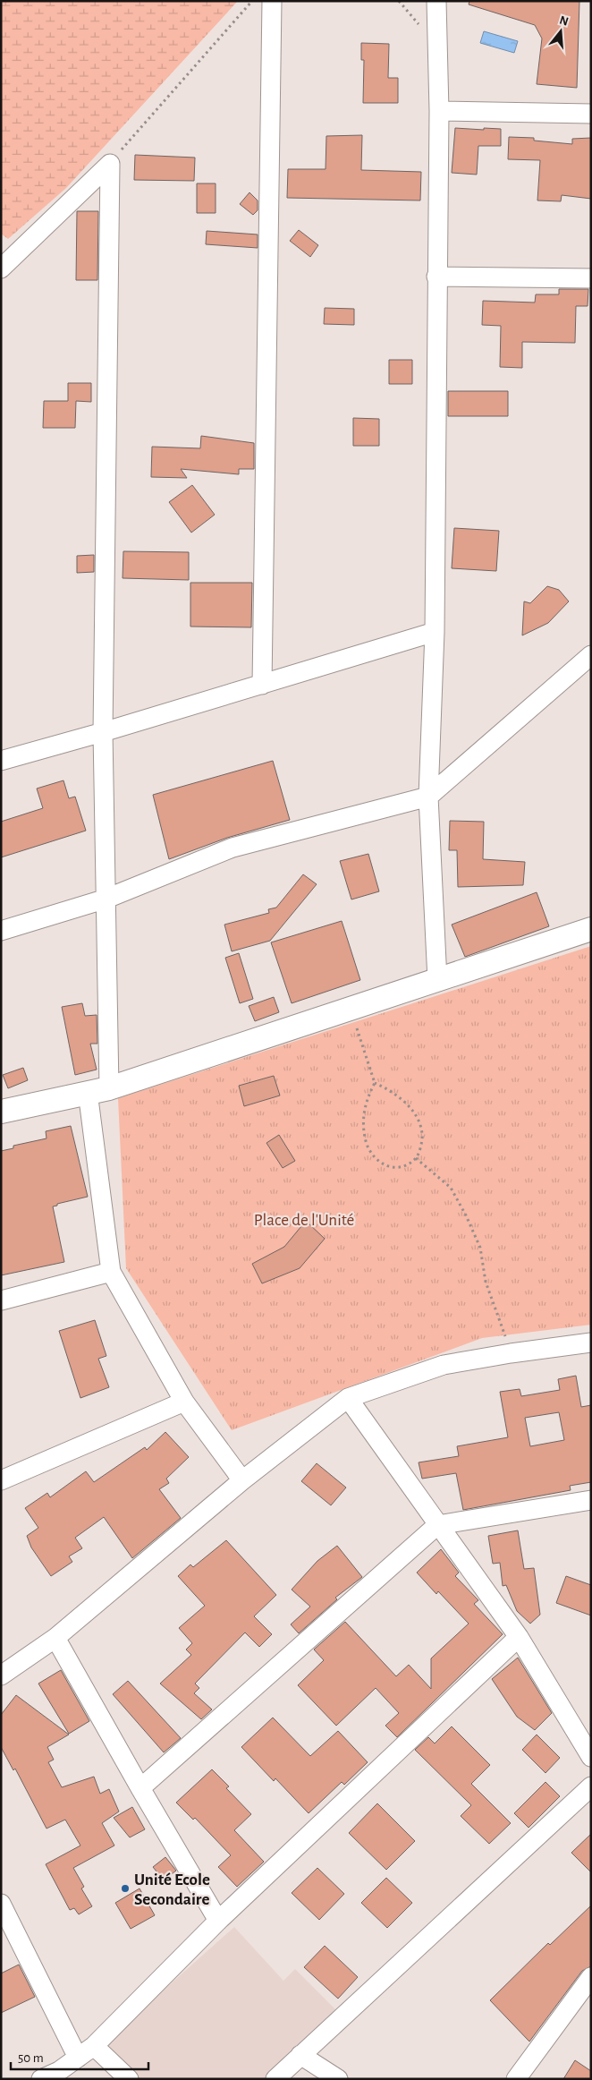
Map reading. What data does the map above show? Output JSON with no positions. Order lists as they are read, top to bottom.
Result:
{
  "parks": ["Place de l'Unité"],
  "places": ["Unité Ecole Secondaire"],
  "scale_bar": "50 m",
  "north": "top"
}
